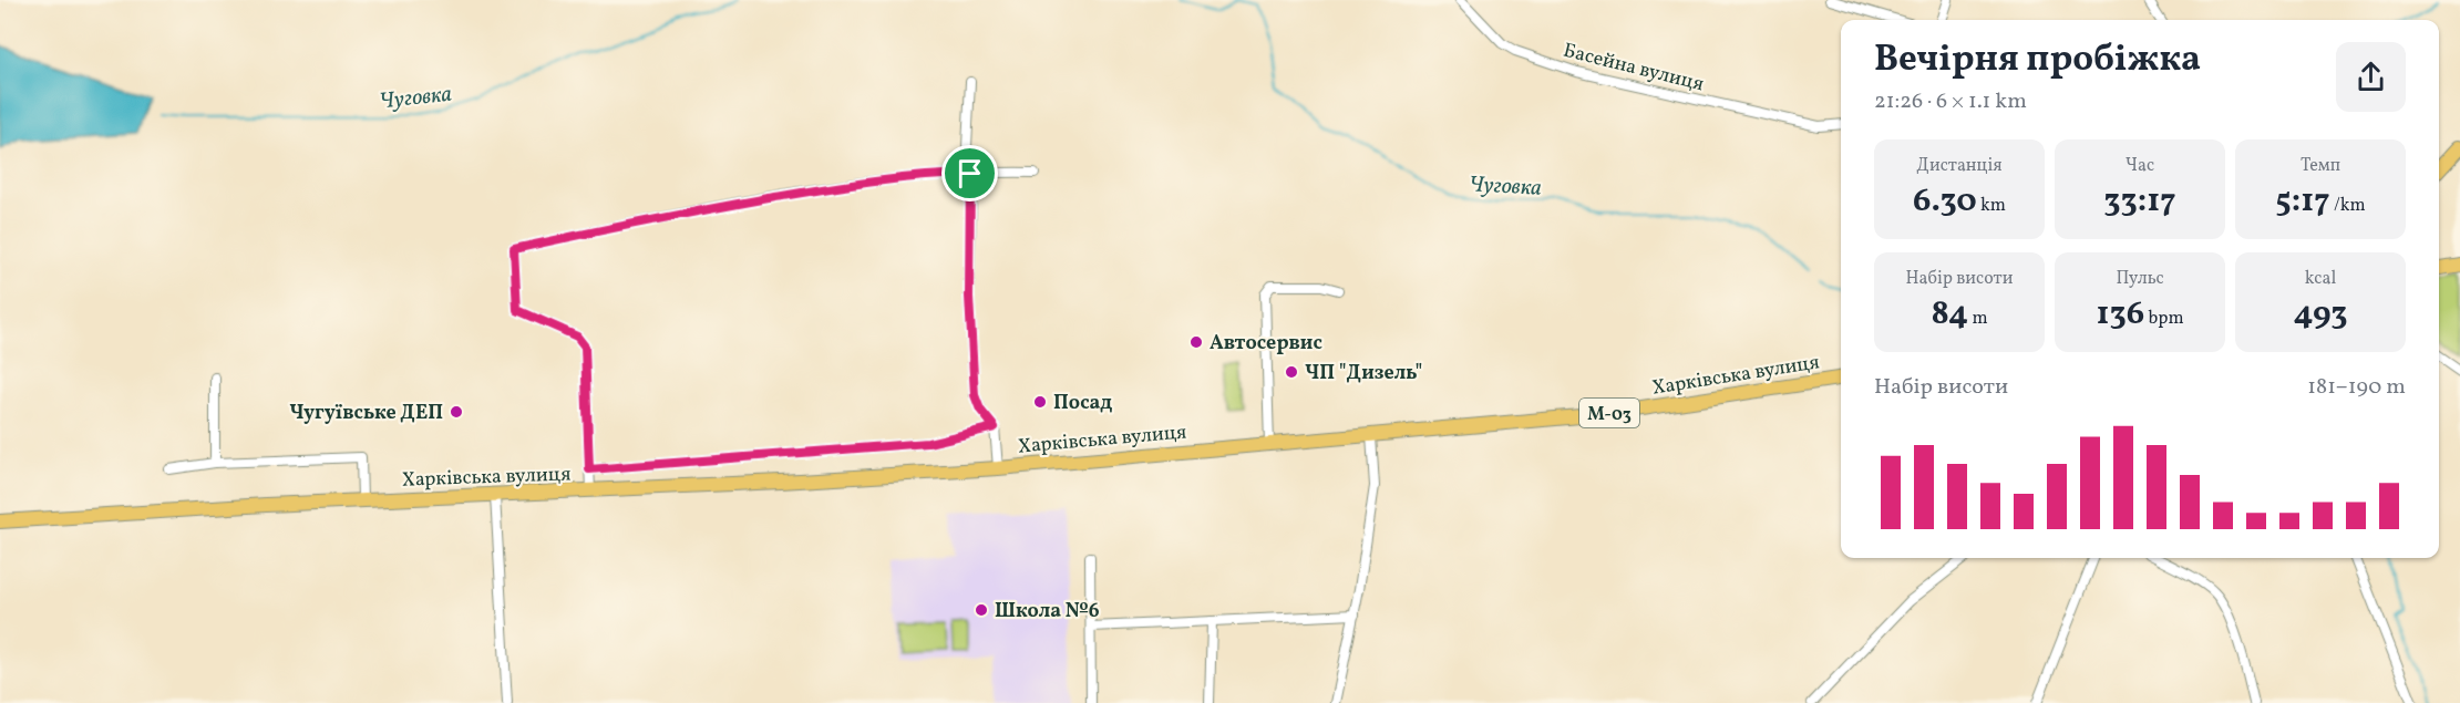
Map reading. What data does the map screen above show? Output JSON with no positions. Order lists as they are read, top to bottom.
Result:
{
  "streets": {
    "main road": ["Харківська вулиця", "М-03"],
    "street": ["Басейна вулиця"]
  },
  "water": ["Чуговка"],
  "places": [
    "Автосервис",
    "ЧП \"Дизель\"",
    "Посад",
    "Чугуївське ДЕП",
    "Школа №6"
  ],
  "page": {
    "heading": ["Вечірня пробіжка", "21:26 · 6 × 1.1 km"],
    "stats": [
      ["Дистанція", "6.30 km"],
      ["Час", "33:17"],
      ["Темп", "5:17 /km"],
      ["Набір висоти", "84 m"],
      ["Пульс", "136 bpm"],
      ["kcal", "493"]
    ],
    "chart": ["Набір висоти", "181–190 m"]
  }
}
